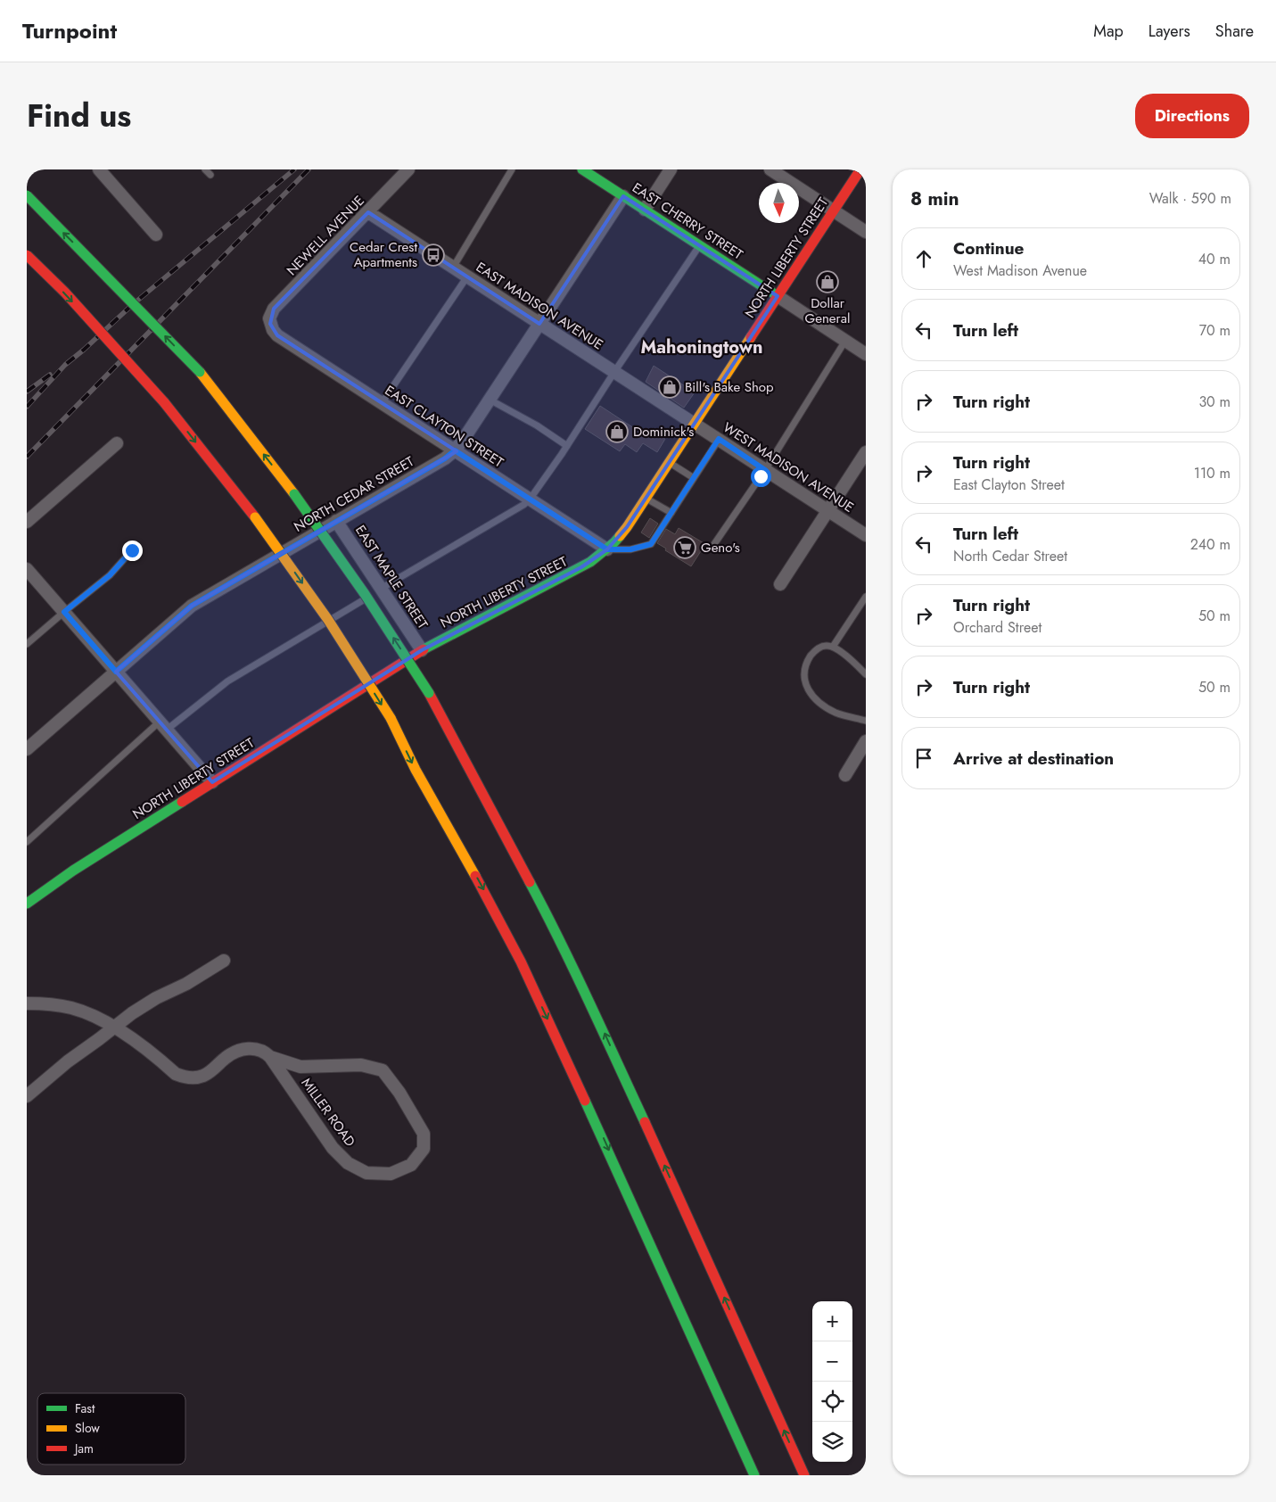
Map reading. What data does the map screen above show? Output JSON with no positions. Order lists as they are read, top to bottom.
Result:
{
  "streets": {
    "main road": ["EAST CHERRY STREET", "NORTH LIBERTY STREET"],
    "street": [
      "NEWELL AVENUE",
      "EAST MADISON AVENUE",
      "EAST CLAYTON STREET",
      "WEST MADISON AVENUE",
      "NORTH CEDAR STREET",
      "EAST MAPLE STREET",
      "MILLER ROAD"
    ]
  },
  "crossings": [
    ["EAST CHERRY STREET", "NORTH LIBERTY STREET"],
    ["EAST CHERRY STREET", "NORTH CEDAR STREET"],
    ["NEWELL AVENUE", "EAST MADISON AVENUE"],
    ["NEWELL AVENUE", "EAST CLAYTON STREET"],
    ["NORTH LIBERTY STREET", "EAST MADISON AVENUE"],
    ["NORTH LIBERTY STREET", "EAST CLAYTON STREET"],
    ["NORTH LIBERTY STREET", "WEST MADISON AVENUE"],
    ["NORTH LIBERTY STREET", "EAST MAPLE STREET"],
    ["EAST MADISON AVENUE", "WEST MADISON AVENUE"],
    ["EAST MADISON AVENUE", "NORTH CEDAR STREET"],
    ["EAST CLAYTON STREET", "NORTH CEDAR STREET"],
    ["NORTH CEDAR STREET", "EAST MAPLE STREET"]
  ],
  "districts": ["Mahoningtown"],
  "places": {
    "bus stop": ["Cedar Crest Apartments"],
    "shop": ["Dollar General", "Bill's Bake Shop", "Dominick's"],
    "supermarket": ["Geno's"]
  },
  "legend": ["Fast", "Slow", "Jam"],
  "north": "bottom",
  "page": {
    "header": "Turnpoint",
    "nav": ["Map", "Layers", "Share"],
    "title": "Find us",
    "buttons": "Directions",
    "heading": ["8 min", "Walk · 590 m"],
    "list": [
      ["Continue", "West Madison Avenue", "40 m"],
      ["Turn left", "70 m"],
      ["Turn right", "30 m"],
      ["Turn right", "East Clayton Street", "110 m"],
      ["Turn left", "North Cedar Street", "240 m"],
      ["Turn right", "Orchard Street", "50 m"],
      ["Turn right", "50 m"],
      "Arrive at destination"
    ],
    "map_buttons": ["+", "−"]
  }
}
